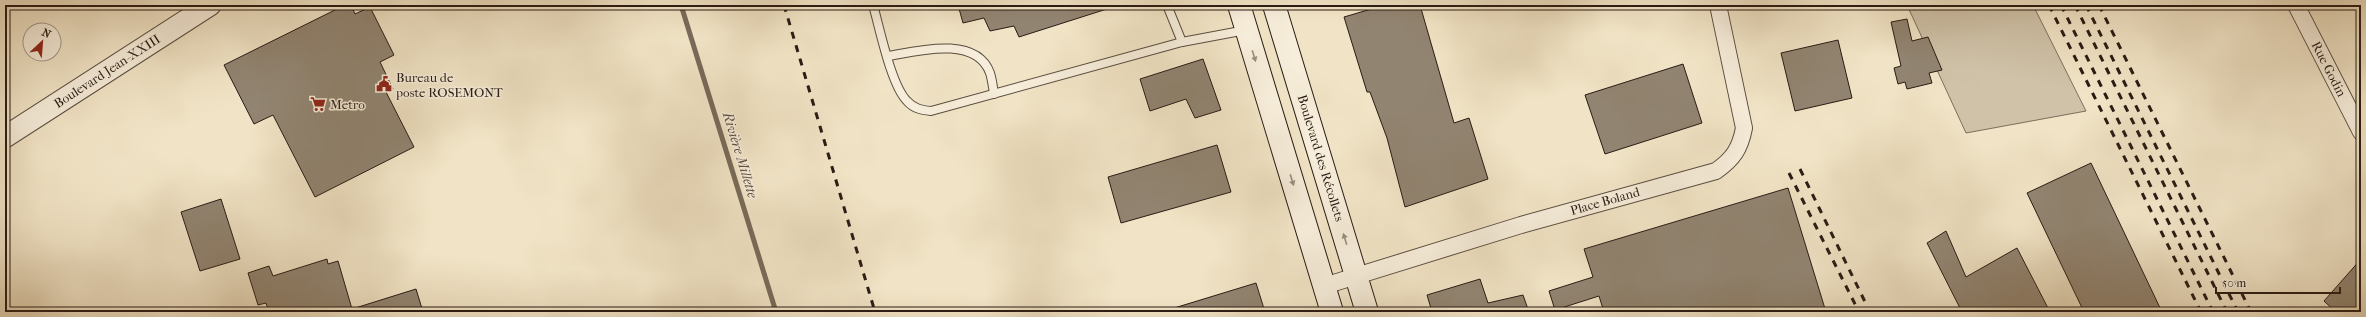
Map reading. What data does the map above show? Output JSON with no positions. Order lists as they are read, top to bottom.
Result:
{
  "streets": {
    "main road": ["Boulevard des Récollets"],
    "street": ["Rue Godin", "Boulevard Jean-XXIII", "Place Boland"]
  },
  "crossings": [
    ["Boulevard des Récollets", "Place Boland"]
  ],
  "water": ["Rivière Millette"],
  "places": {
    "public building": ["Bureau de poste ROSEMONT"],
    "supermarket": ["Metro"]
  },
  "scale_bar": "50 m",
  "north": "top right"
}
